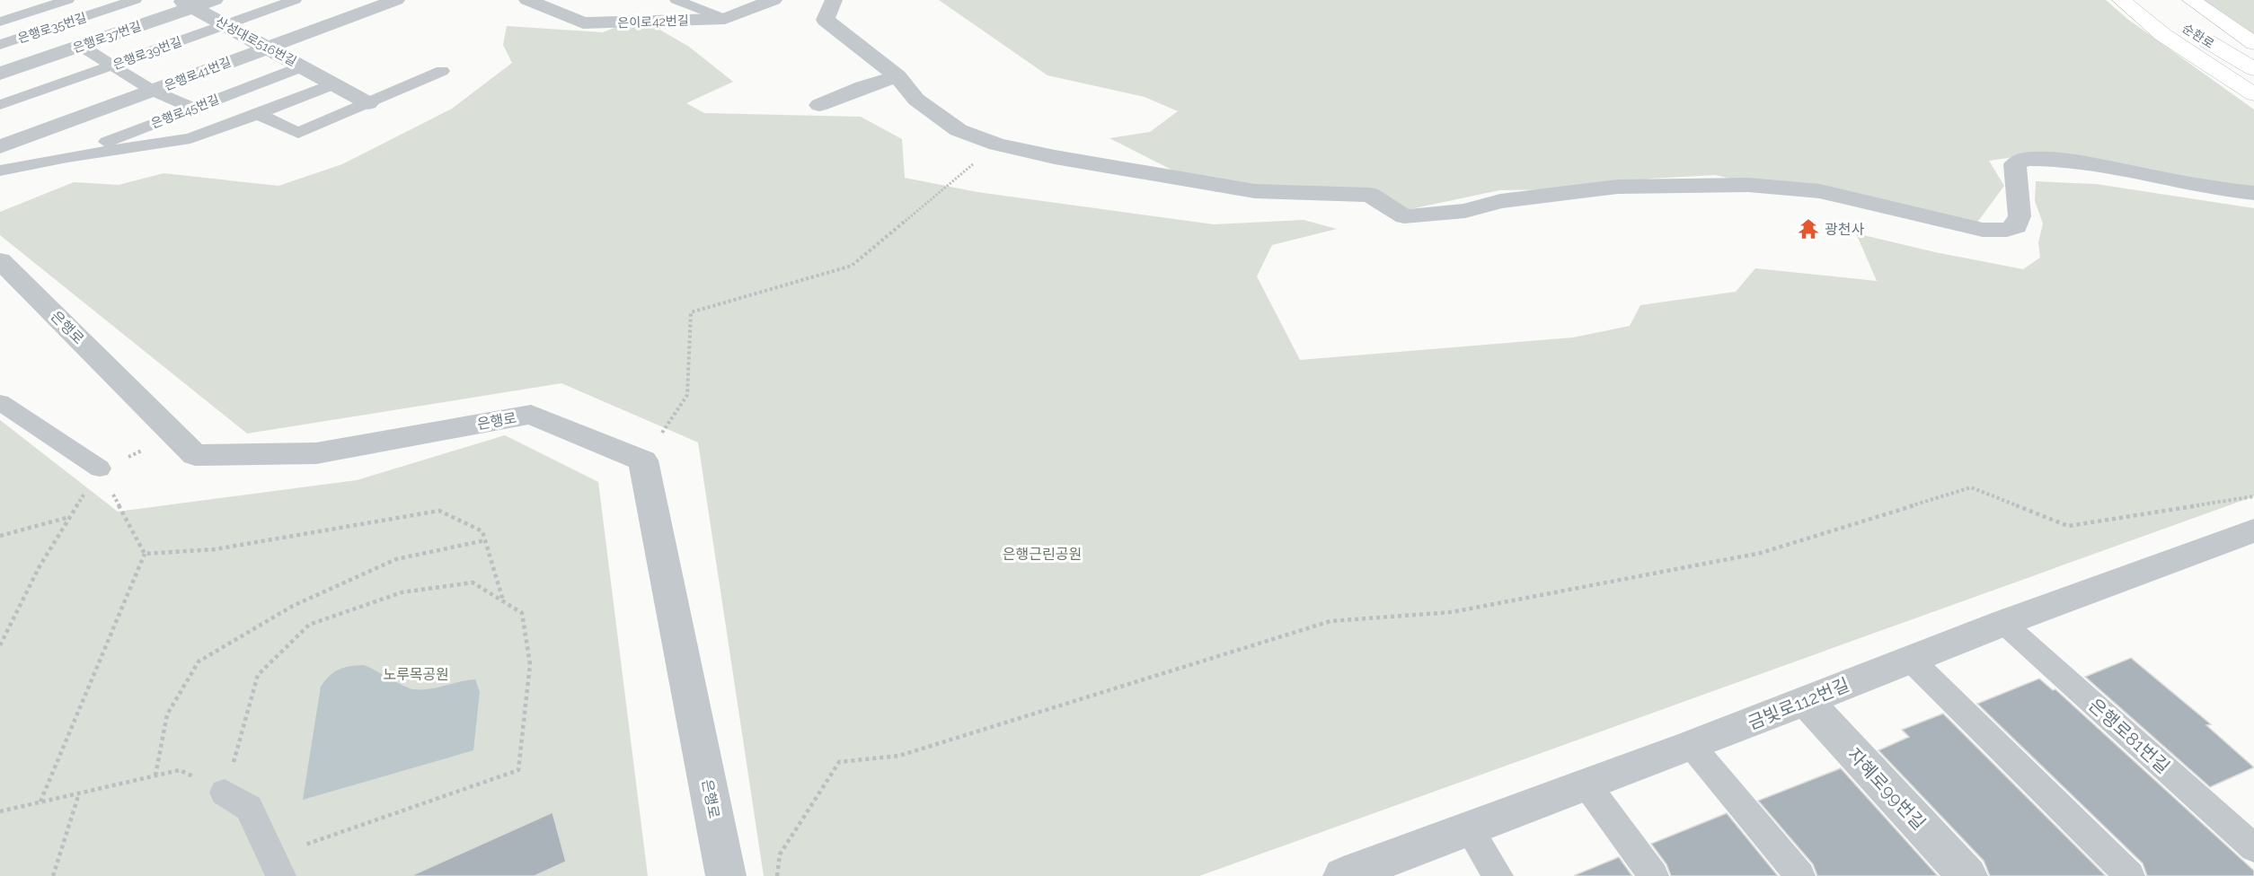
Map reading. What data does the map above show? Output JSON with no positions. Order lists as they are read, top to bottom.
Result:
{
  "streets": {
    "main road": ["순환로"],
    "street": [
      "은이로42번길",
      "은행로37번길",
      "산성대로516번길",
      "은행로41번길",
      "은행로",
      "금빛로112번길",
      "자혜로99번길"
    ],
    "lane": [
      "은행로35번길",
      "은행로39번길",
      "은행로45번길",
      "은행로81번길"
    ]
  },
  "crossings": [
    ["은행로37번길", "산성대로516번길"],
    ["산성대로516번길", "은행로39번길"],
    ["산성대로516번길", "은행로41번길"],
    ["산성대로516번길", "은행로45번길"],
    ["금빛로112번길", "은행로81번길"],
    ["금빛로112번길", "자혜로99번길"]
  ],
  "parks": ["은행근린공원", "노루목공원"],
  "places": {
    "temple": ["광천사"]
  }
}
